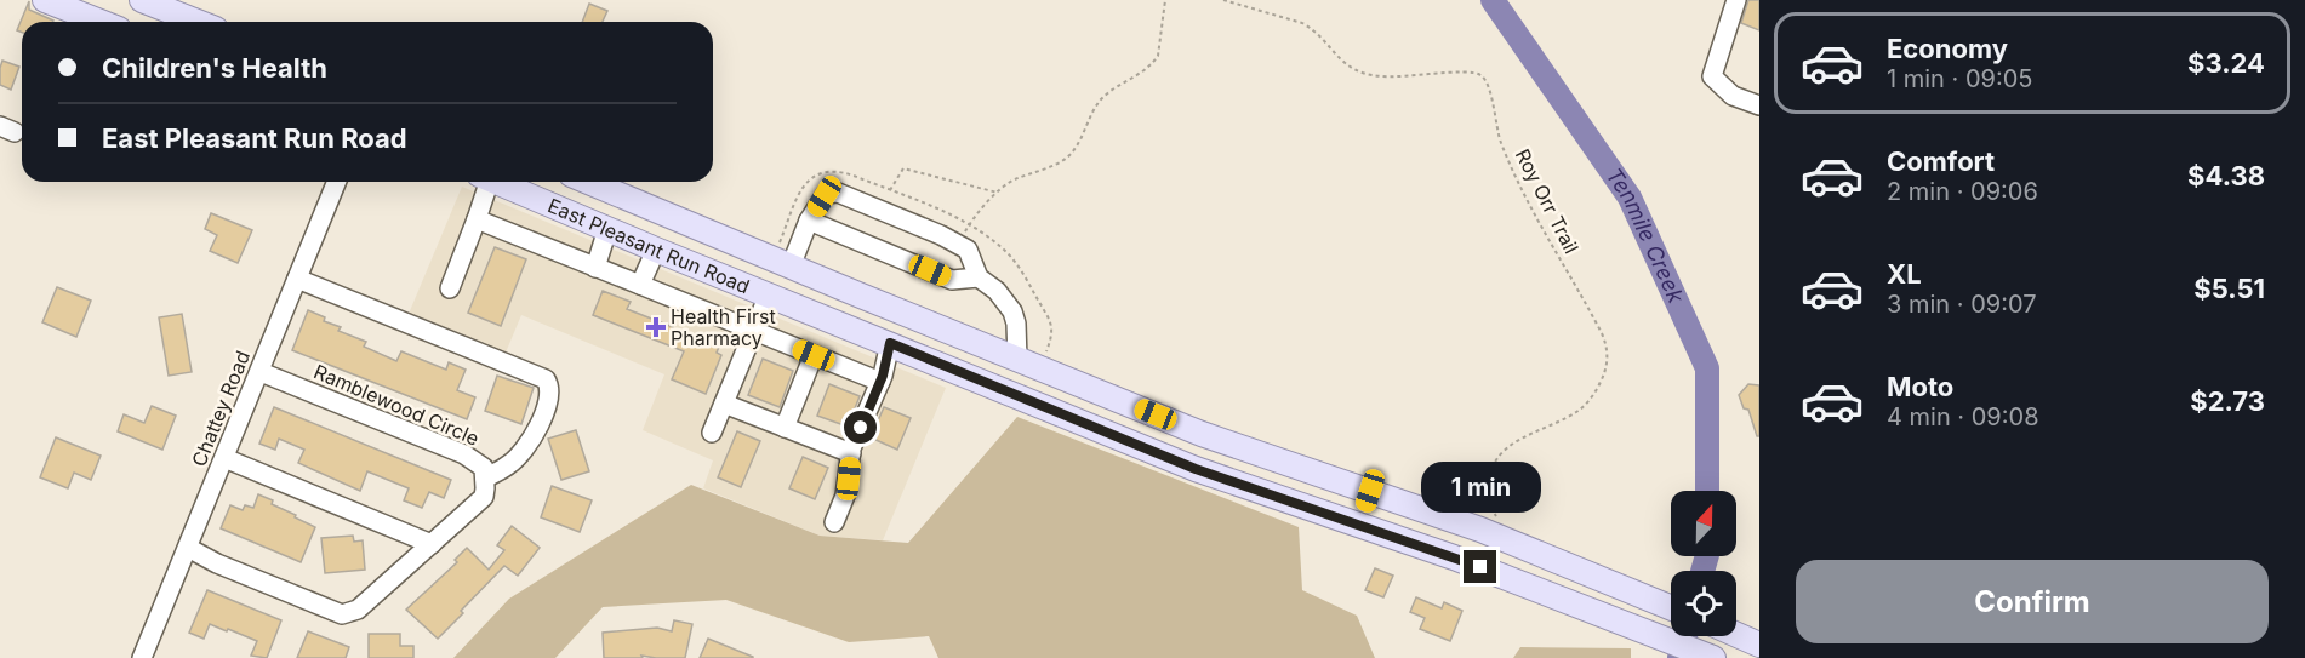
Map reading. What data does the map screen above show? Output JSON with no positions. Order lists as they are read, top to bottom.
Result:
{
  "streets": {
    "main road": ["East Pleasant Run Road"],
    "street": ["Ramblewood Circle", "Chattey Road"],
    "path": ["Roy Orr Trail"]
  },
  "crossings": [
    ["Ramblewood Circle", "Chattey Road"]
  ],
  "water": ["Tenmile Creek"],
  "places": {
    "health": ["Health First Pharmacy"]
  },
  "north": "top",
  "page": {
    "list": [
      {
        "name": "Economy",
        "note": "1 min · 09:05",
        "value": "$3.24"
      },
      {
        "name": "Comfort",
        "note": "2 min · 09:06",
        "value": "$4.38"
      },
      {
        "name": "XL",
        "note": "3 min · 09:07",
        "value": "$5.51"
      },
      {
        "name": "Moto",
        "note": "4 min · 09:08",
        "value": "$2.73"
      }
    ],
    "banner": ["Children's Health", "East Pleasant Run Road"],
    "bubble": "1 min",
    "buttons": "Confirm"
  }
}
